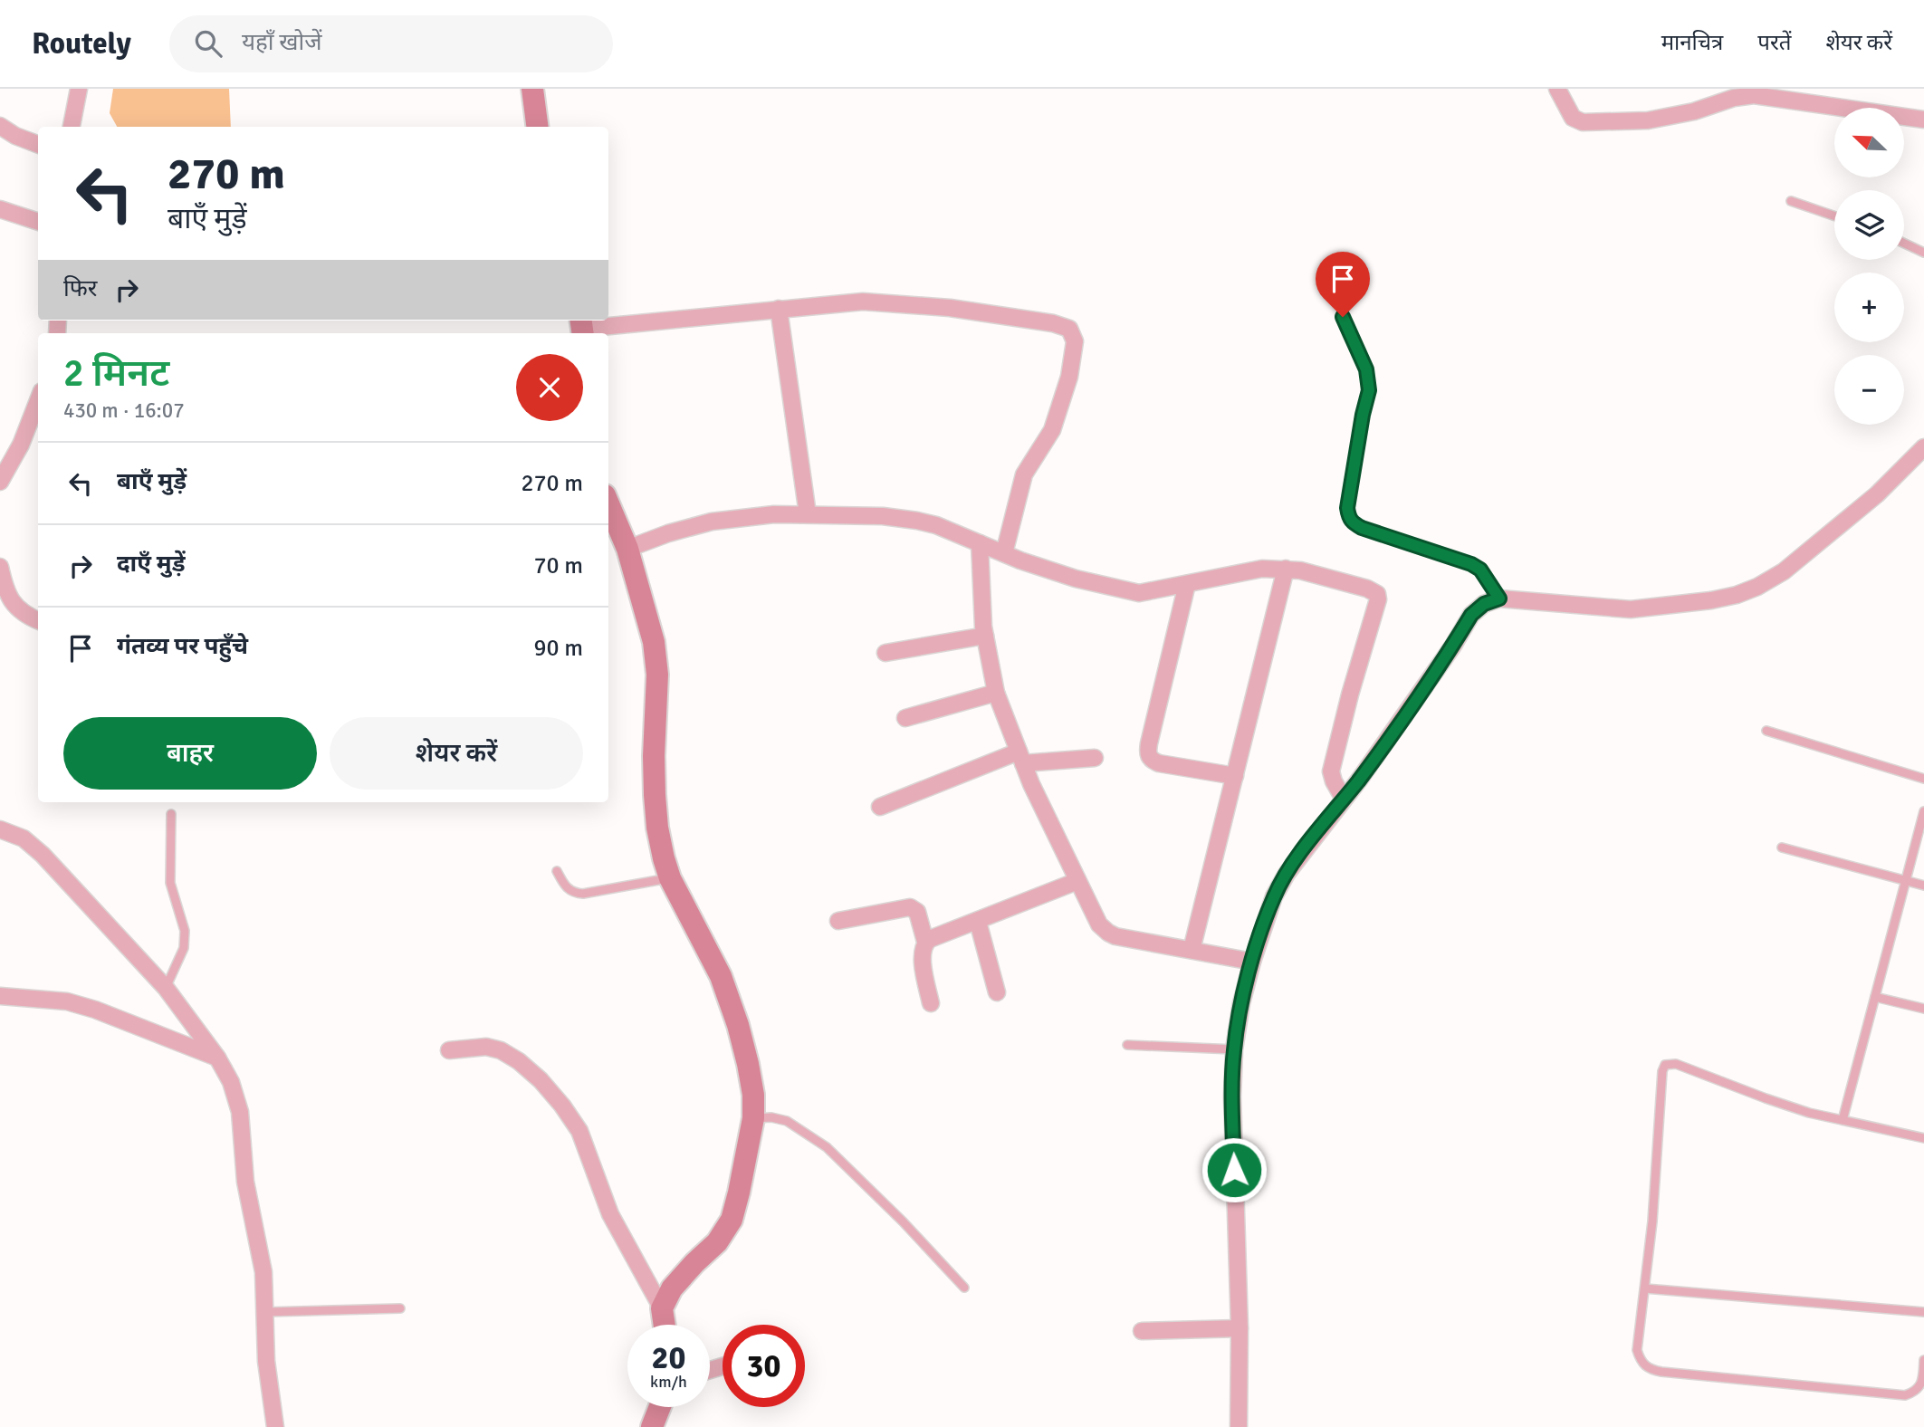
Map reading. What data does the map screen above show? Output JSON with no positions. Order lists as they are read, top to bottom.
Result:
{
  "north": "top left",
  "page": {
    "header": "Routely",
    "search": "यहाँ खोजें",
    "nav": ["मानचित्र", "परतें", "शेयर करें"],
    "map_buttons": ["+", "−"],
    "turn": ["270 m", "बाएँ मुड़ें"],
    "then": "फिर",
    "heading": ["2 मिनट", "430 m · 16:07"],
    "list": [
      {
        "name": "बाएँ मुड़ें",
        "value": "270 m"
      },
      {
        "name": "दाएँ मुड़ें",
        "value": "70 m"
      },
      {
        "name": "गंतव्य पर पहुँचे",
        "value": "90 m"
      }
    ],
    "buttons": ["बाहर", "शेयर करें"],
    "speed": "20 km/h",
    "limit": "30"
  }
}
